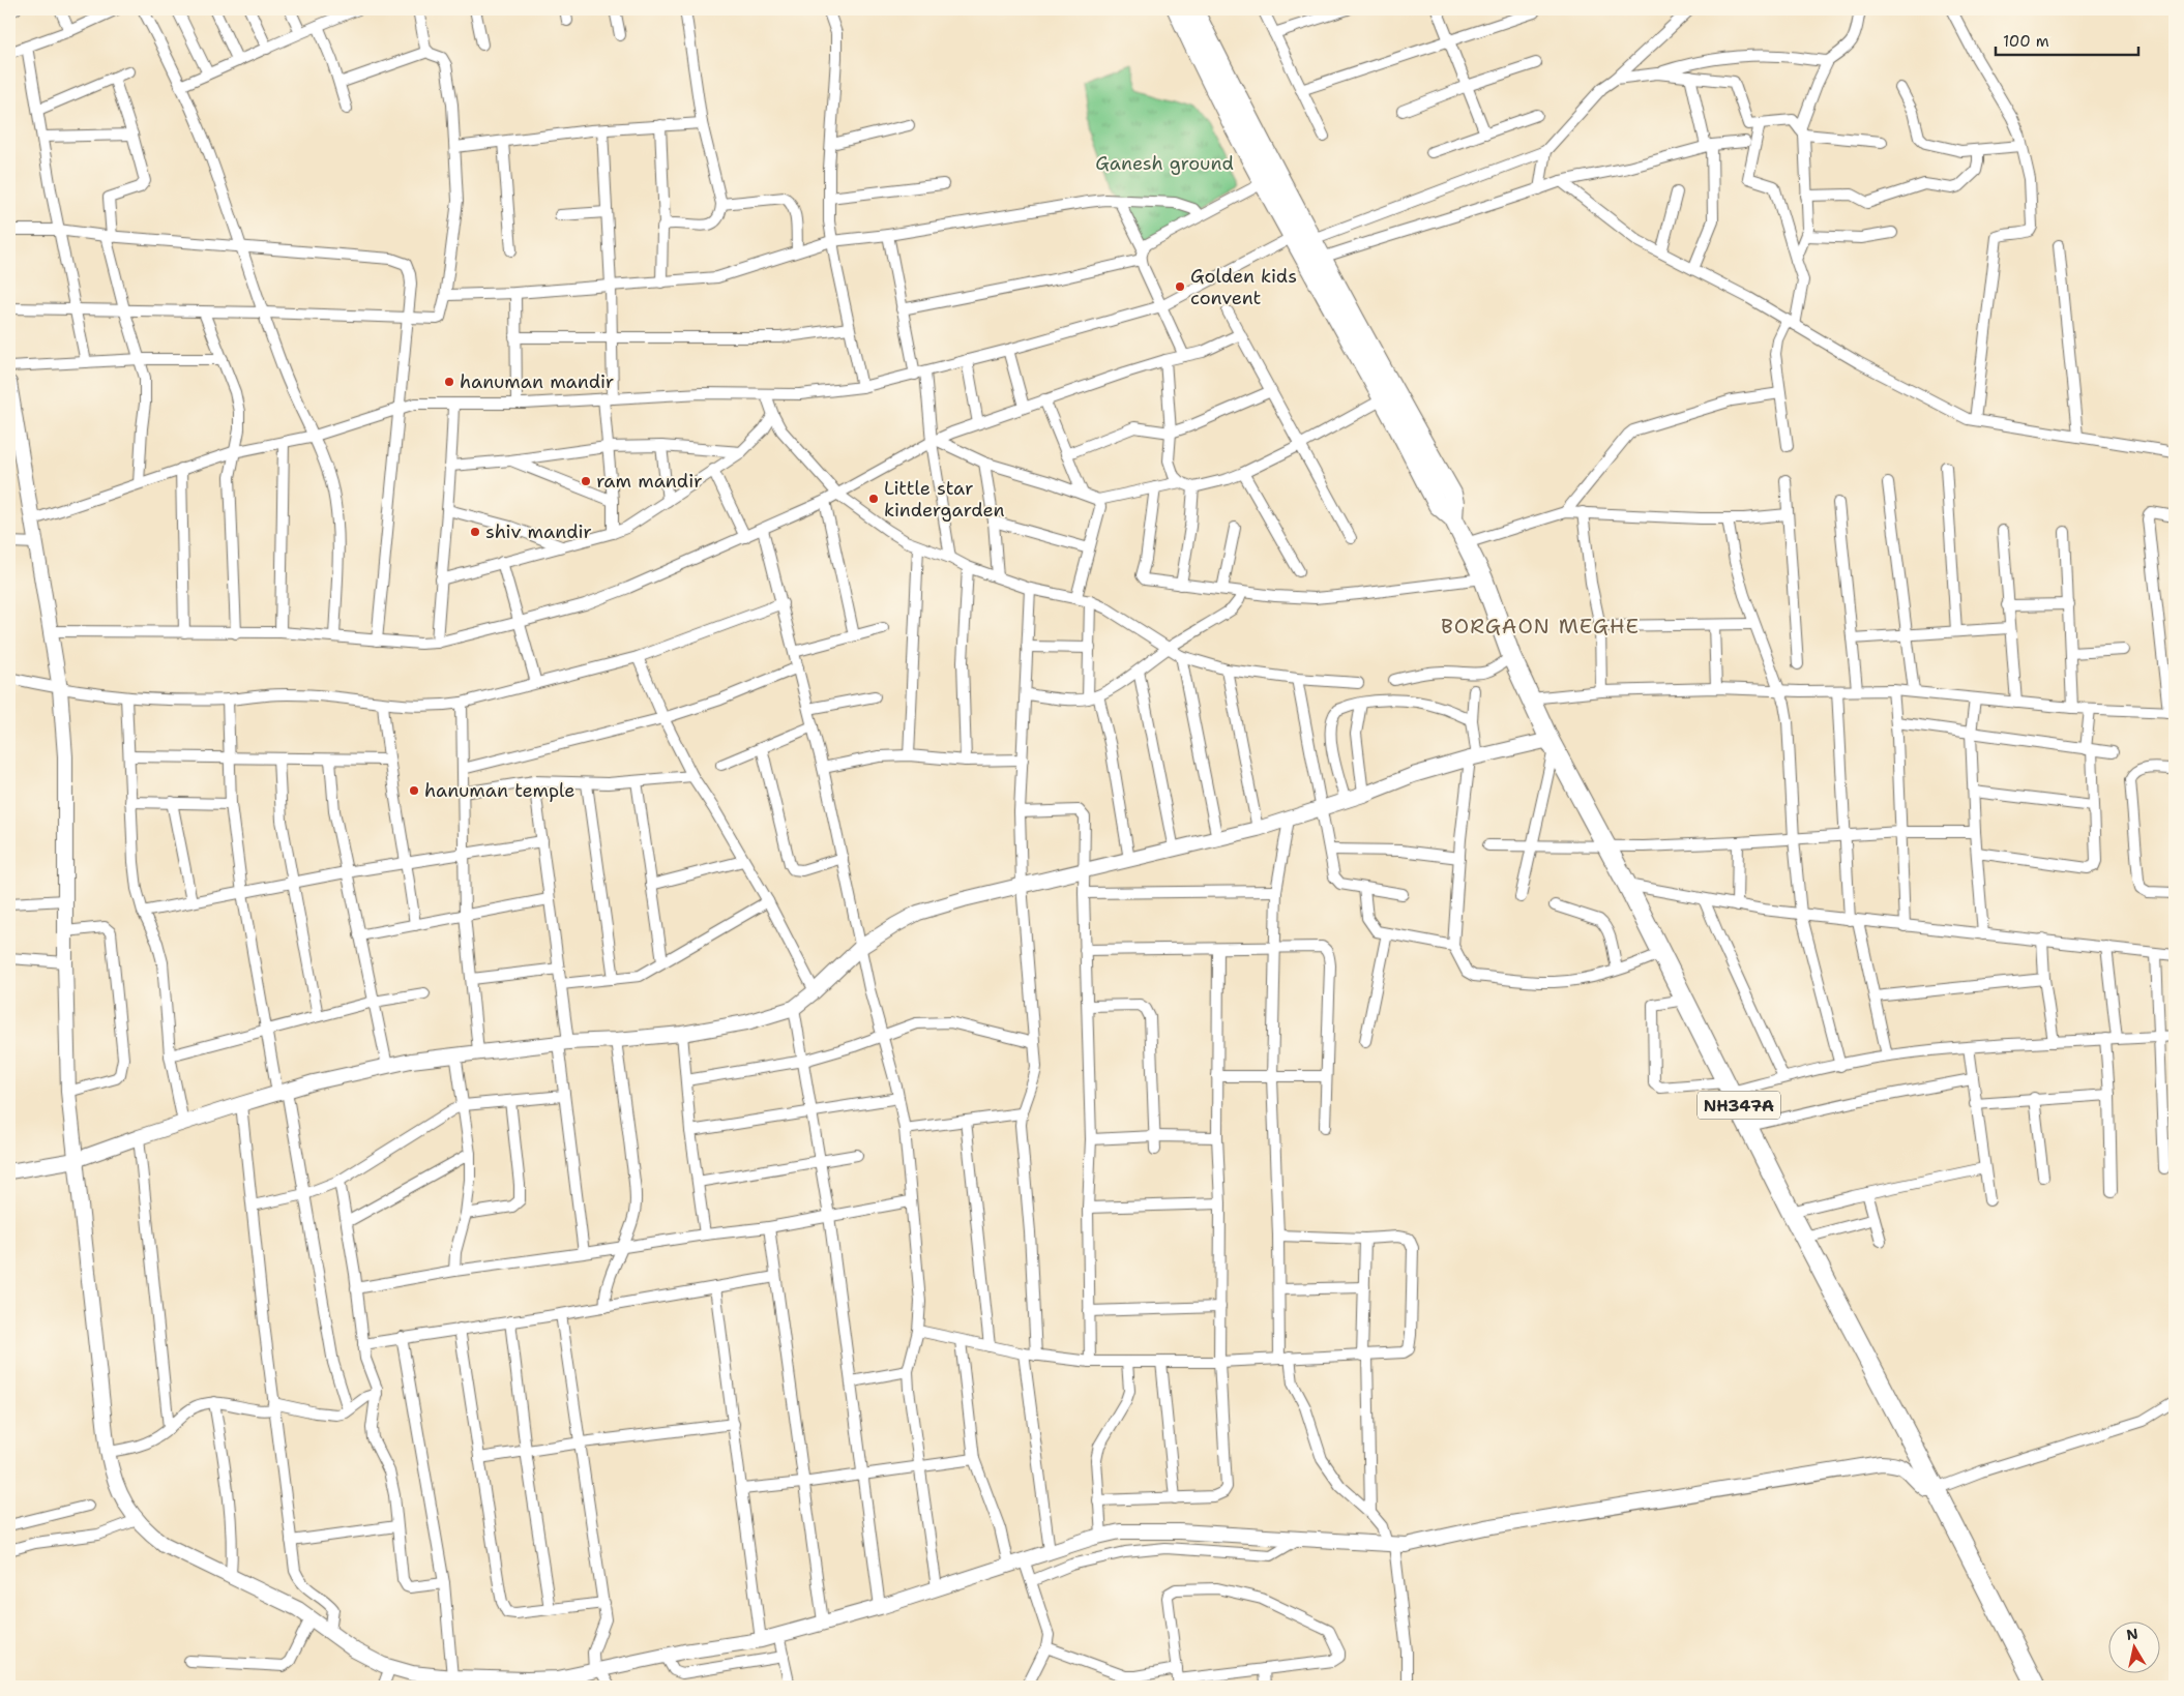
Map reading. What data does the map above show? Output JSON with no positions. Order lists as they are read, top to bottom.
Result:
{
  "streets": {
    "highway": ["NH347A"]
  },
  "districts": ["BORGAON MEGHE"],
  "parks": ["Ganesh ground"],
  "places": [
    "Golden kids convent",
    "hanuman mandir",
    "ram mandir",
    "Little star kindergarden",
    "shiv mandir",
    "hanuman temple"
  ],
  "scale_bar": "100 m",
  "north": "top"
}
